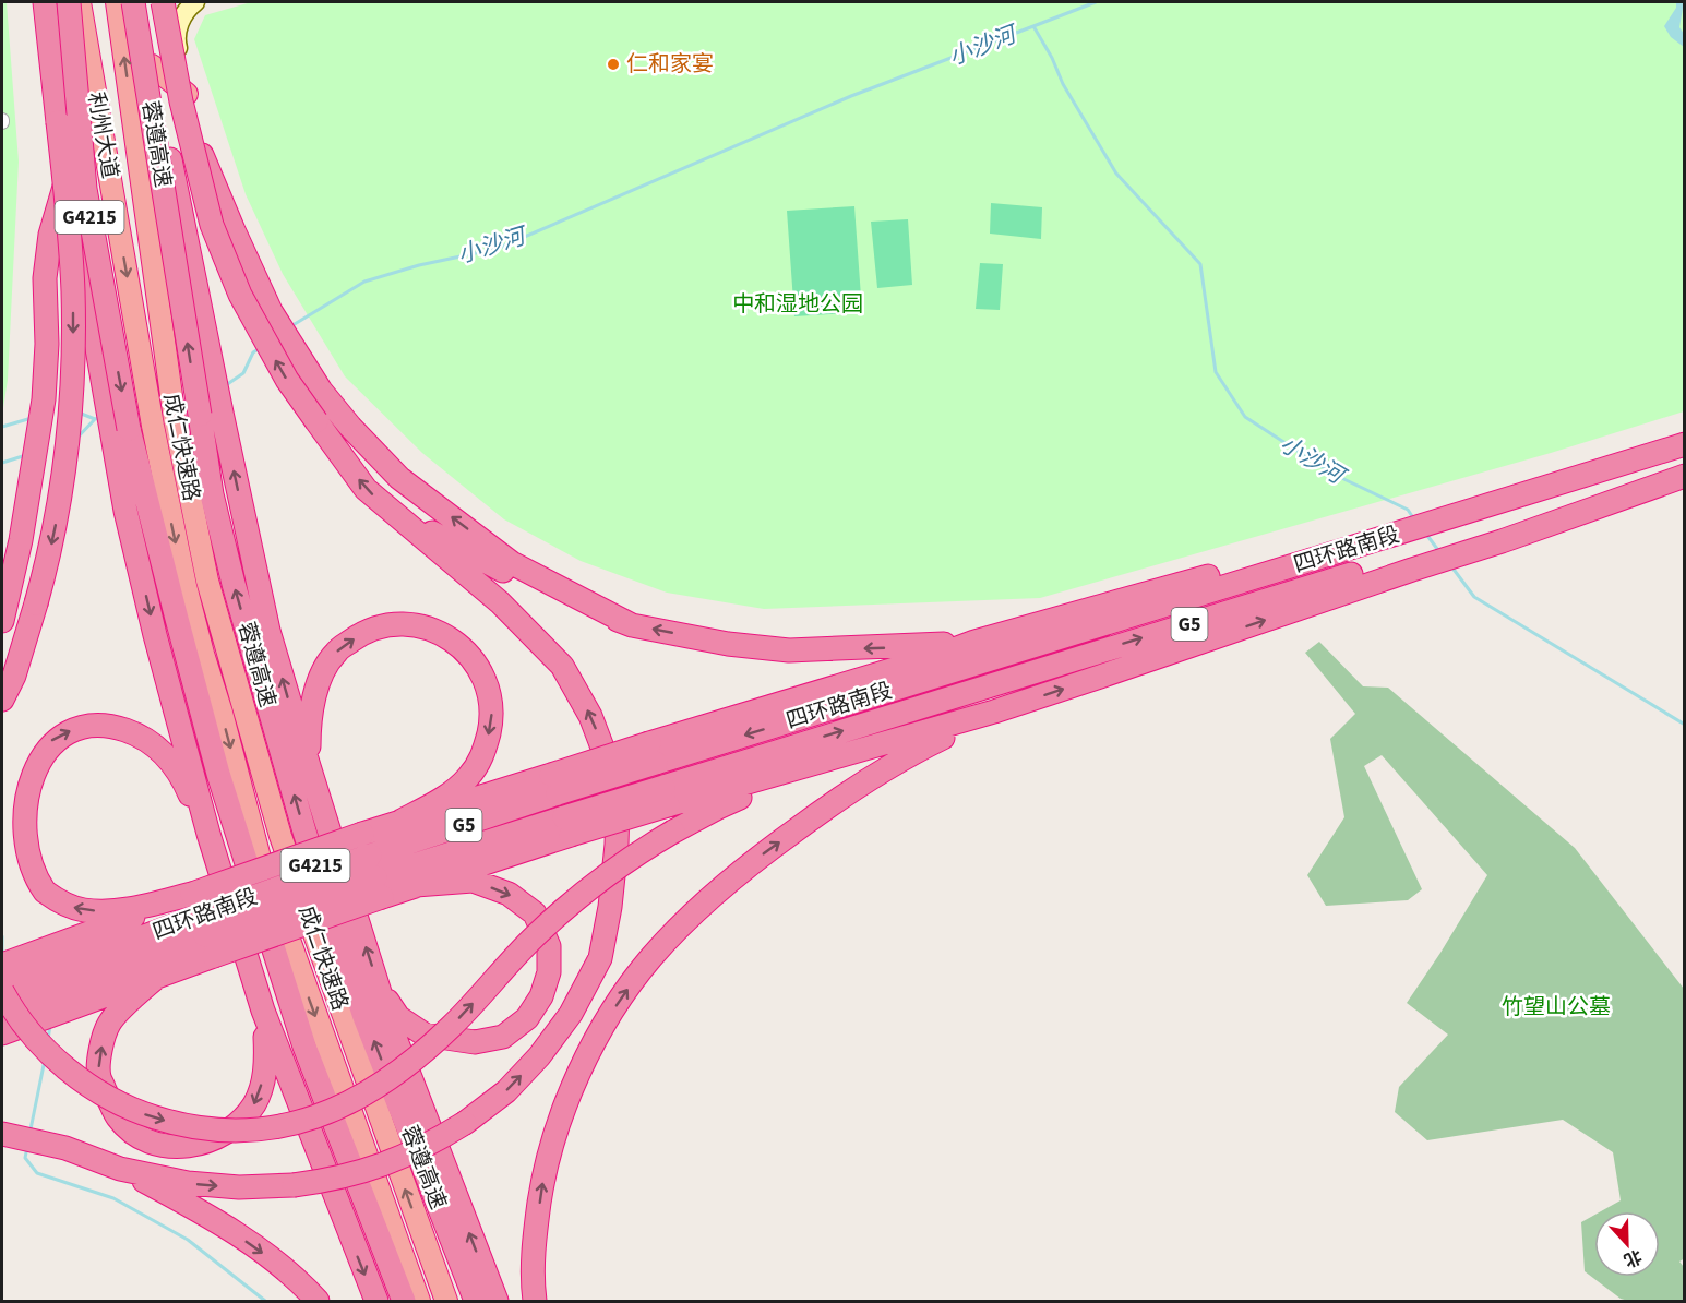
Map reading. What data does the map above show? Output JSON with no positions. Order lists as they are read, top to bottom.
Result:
{
  "streets": {
    "highway": [
      "利州大道",
      "蓉遵高速",
      "G4215",
      "成仁快速路",
      "四环路南段",
      "G5"
    ]
  },
  "crossings": [
    ["利州大道", "蓉遵高速"],
    ["利州大道", "成仁快速路"]
  ],
  "water": ["小沙河"],
  "parks": ["中和湿地公园", "竹望山公墓"],
  "places": ["仁和家宴"],
  "north": "bottom"
}
